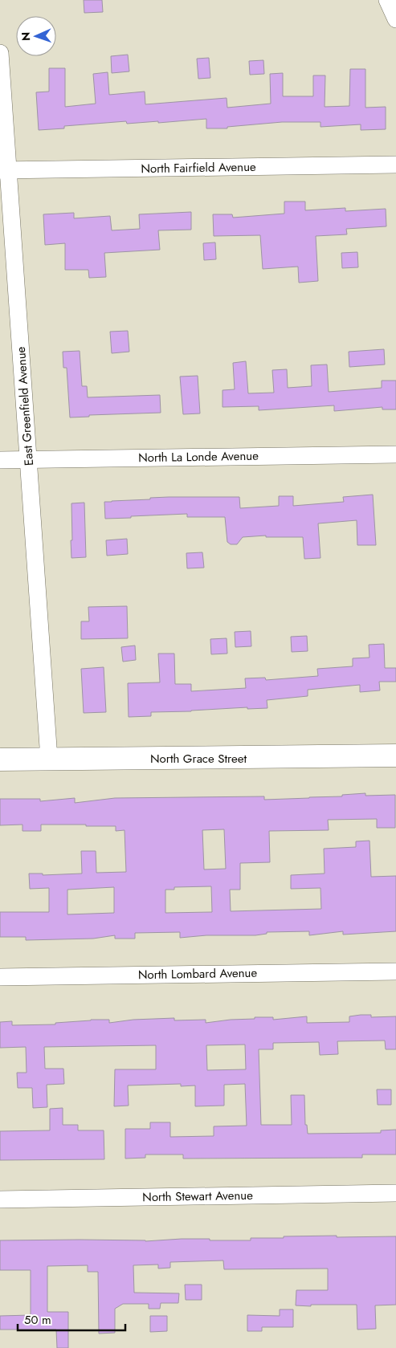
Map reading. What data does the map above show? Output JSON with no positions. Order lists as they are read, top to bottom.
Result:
{
  "streets": {
    "street": [
      "North Fairfield Avenue",
      "East Greenfield Avenue",
      "North La Londe Avenue",
      "North Grace Street",
      "North Lombard Avenue",
      "North Stewart Avenue"
    ]
  },
  "crossings": [
    ["North Fairfield Avenue", "East Greenfield Avenue"],
    ["East Greenfield Avenue", "North La Londe Avenue"],
    ["East Greenfield Avenue", "North Grace Street"]
  ],
  "scale_bar": "50 m",
  "north": "left"
}
